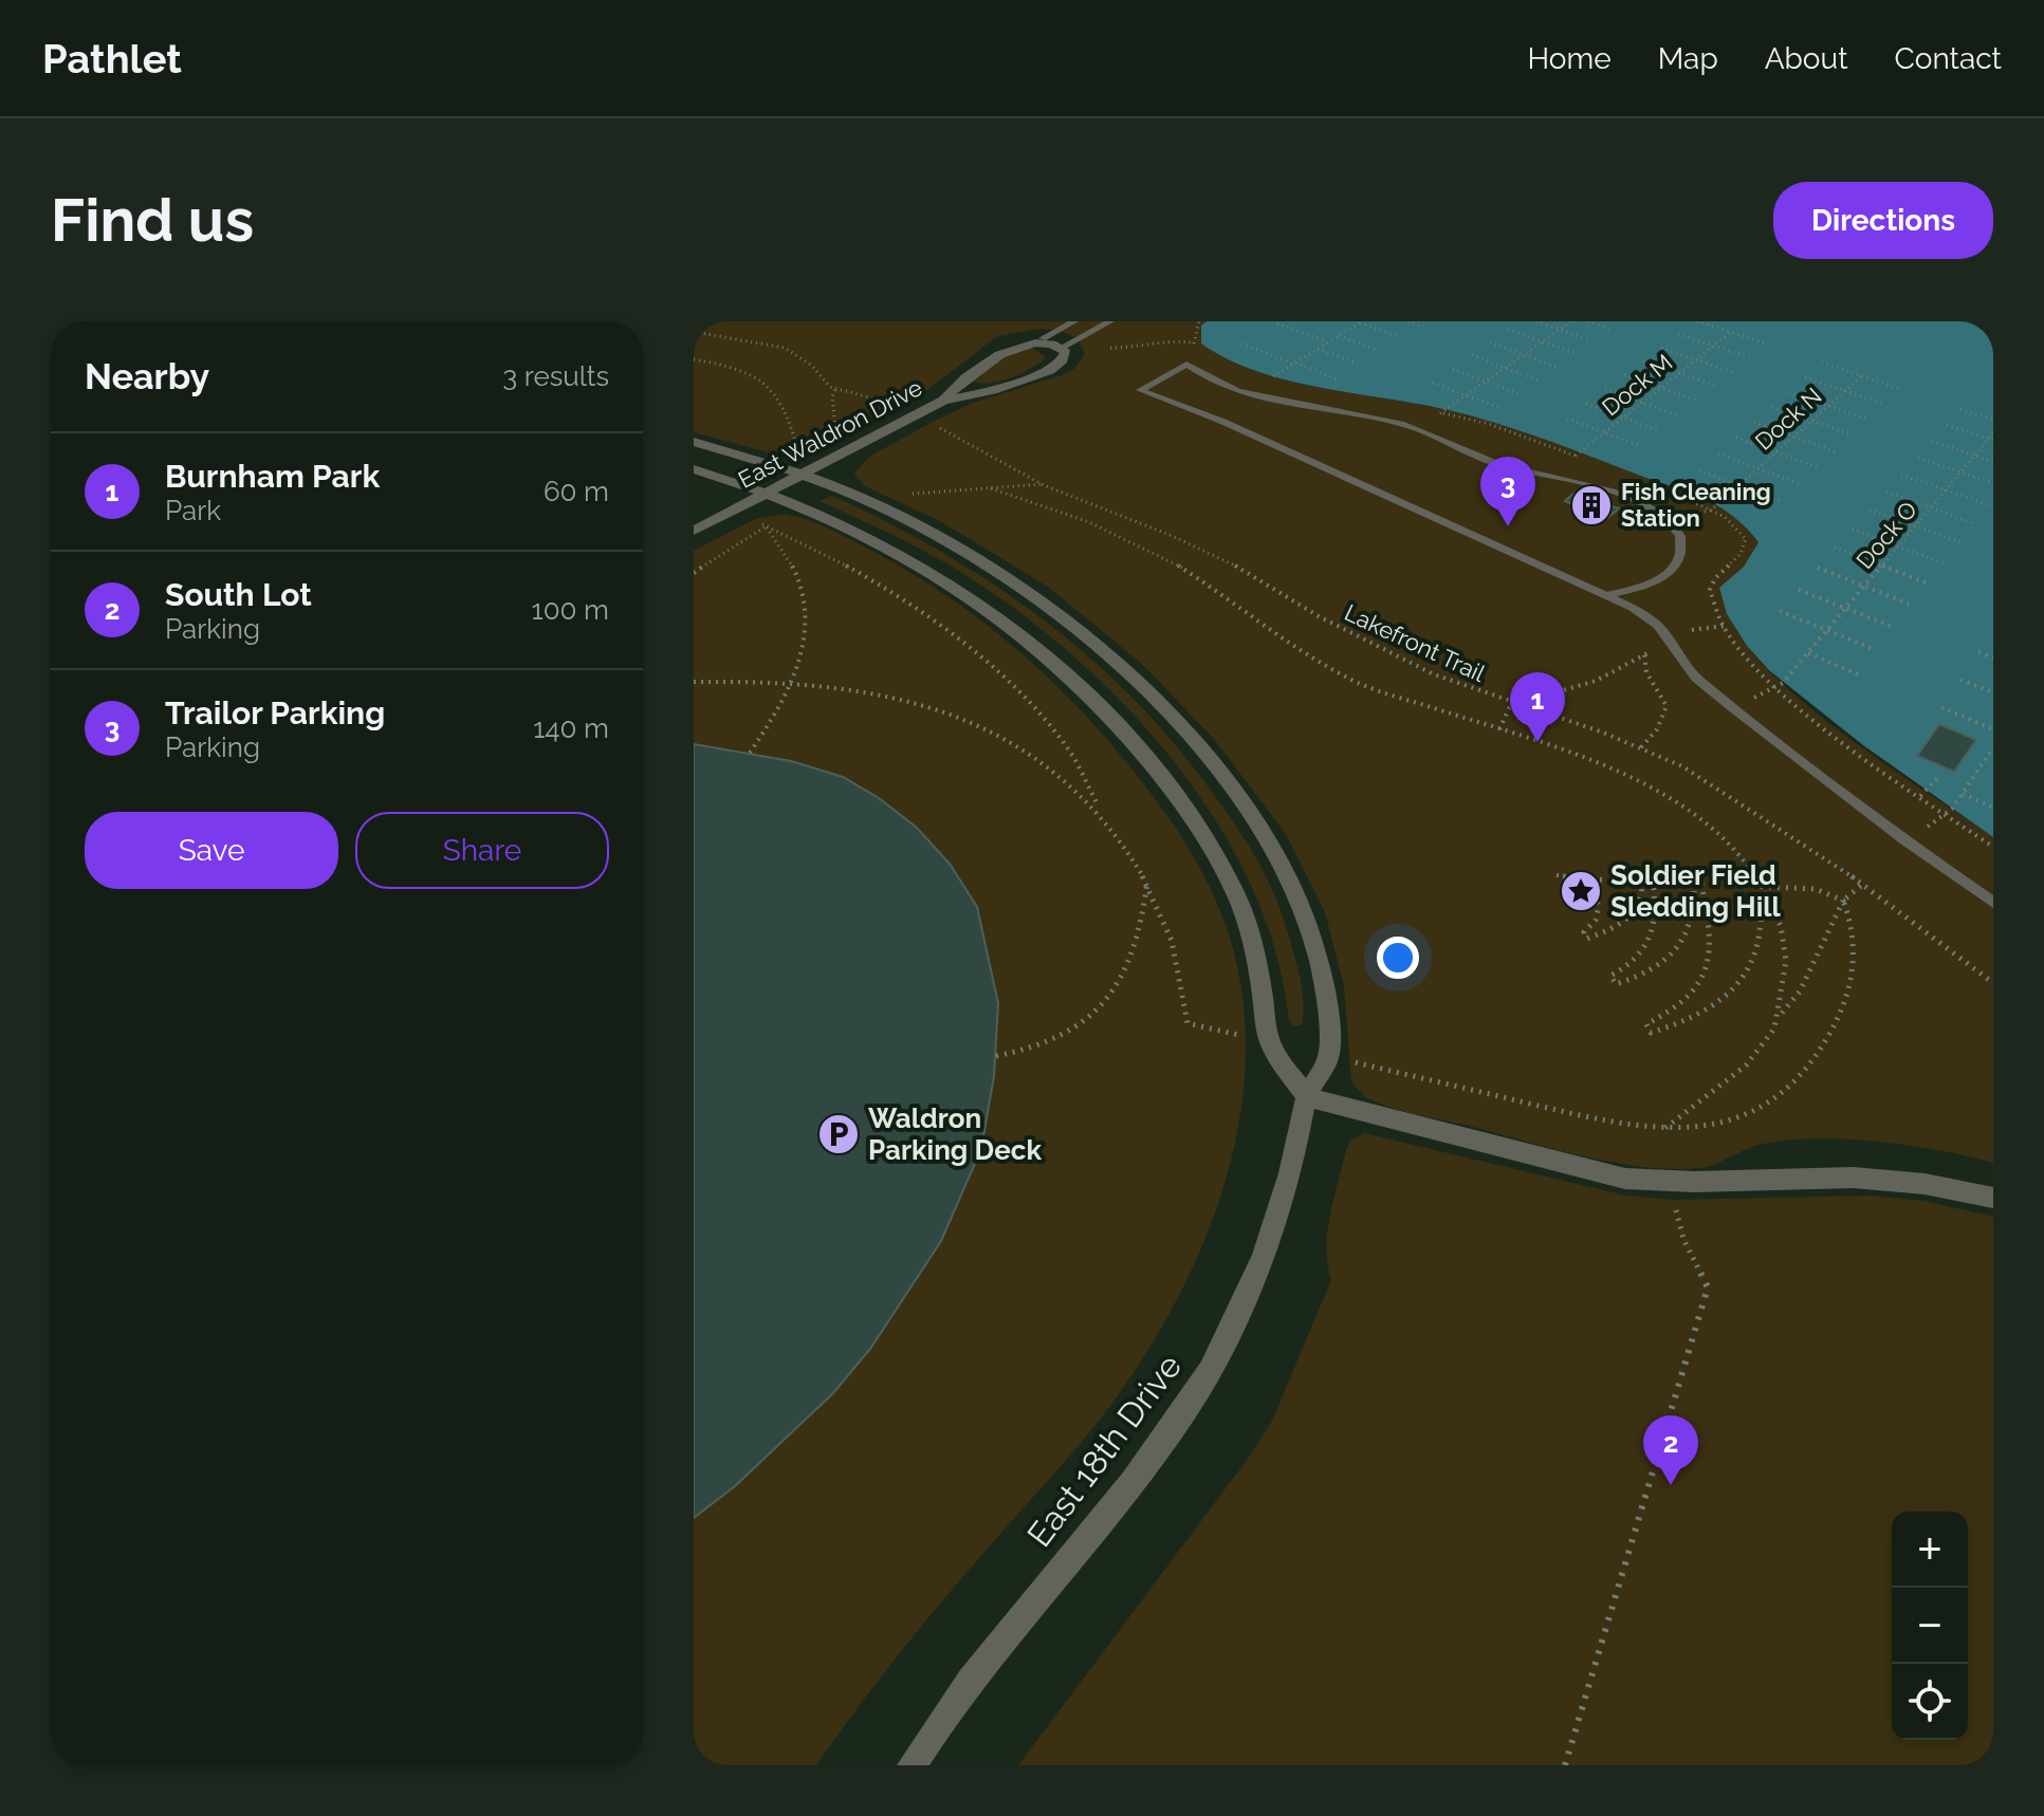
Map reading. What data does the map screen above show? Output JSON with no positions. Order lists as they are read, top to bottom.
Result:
{
  "streets": {
    "street": ["East Waldron Drive", "East 18th Drive"],
    "path": [
      "Dock M",
      "Dock N",
      "Dock O",
      "Lakefront Trail"
    ]
  },
  "crossings": [
    ["East Waldron Drive", "East 18th Drive"]
  ],
  "places": {
    "building": ["Fish Cleaning Station"],
    "place": ["Soldier Field Sledding Hill"],
    "parking": ["Waldron Parking Deck"]
  },
  "page": {
    "header": "Pathlet",
    "nav": [
      "Home",
      "Map",
      "About",
      "Contact"
    ],
    "buttons": [
      "Directions",
      ["Save", "Share"]
    ],
    "title": "Find us",
    "heading": ["Nearby", "3 results"],
    "list": [
      {
        "mark": "1",
        "name": "Burnham Park",
        "note": "Park",
        "value": "60 m"
      },
      {
        "mark": "2",
        "name": "South Lot",
        "note": "Parking",
        "value": "100 m"
      },
      {
        "mark": "3",
        "name": "Trailor Parking",
        "note": "Parking",
        "value": "140 m"
      }
    ],
    "pins": ["3", "1", "2"],
    "map_buttons": ["+", "−"]
  }
}
